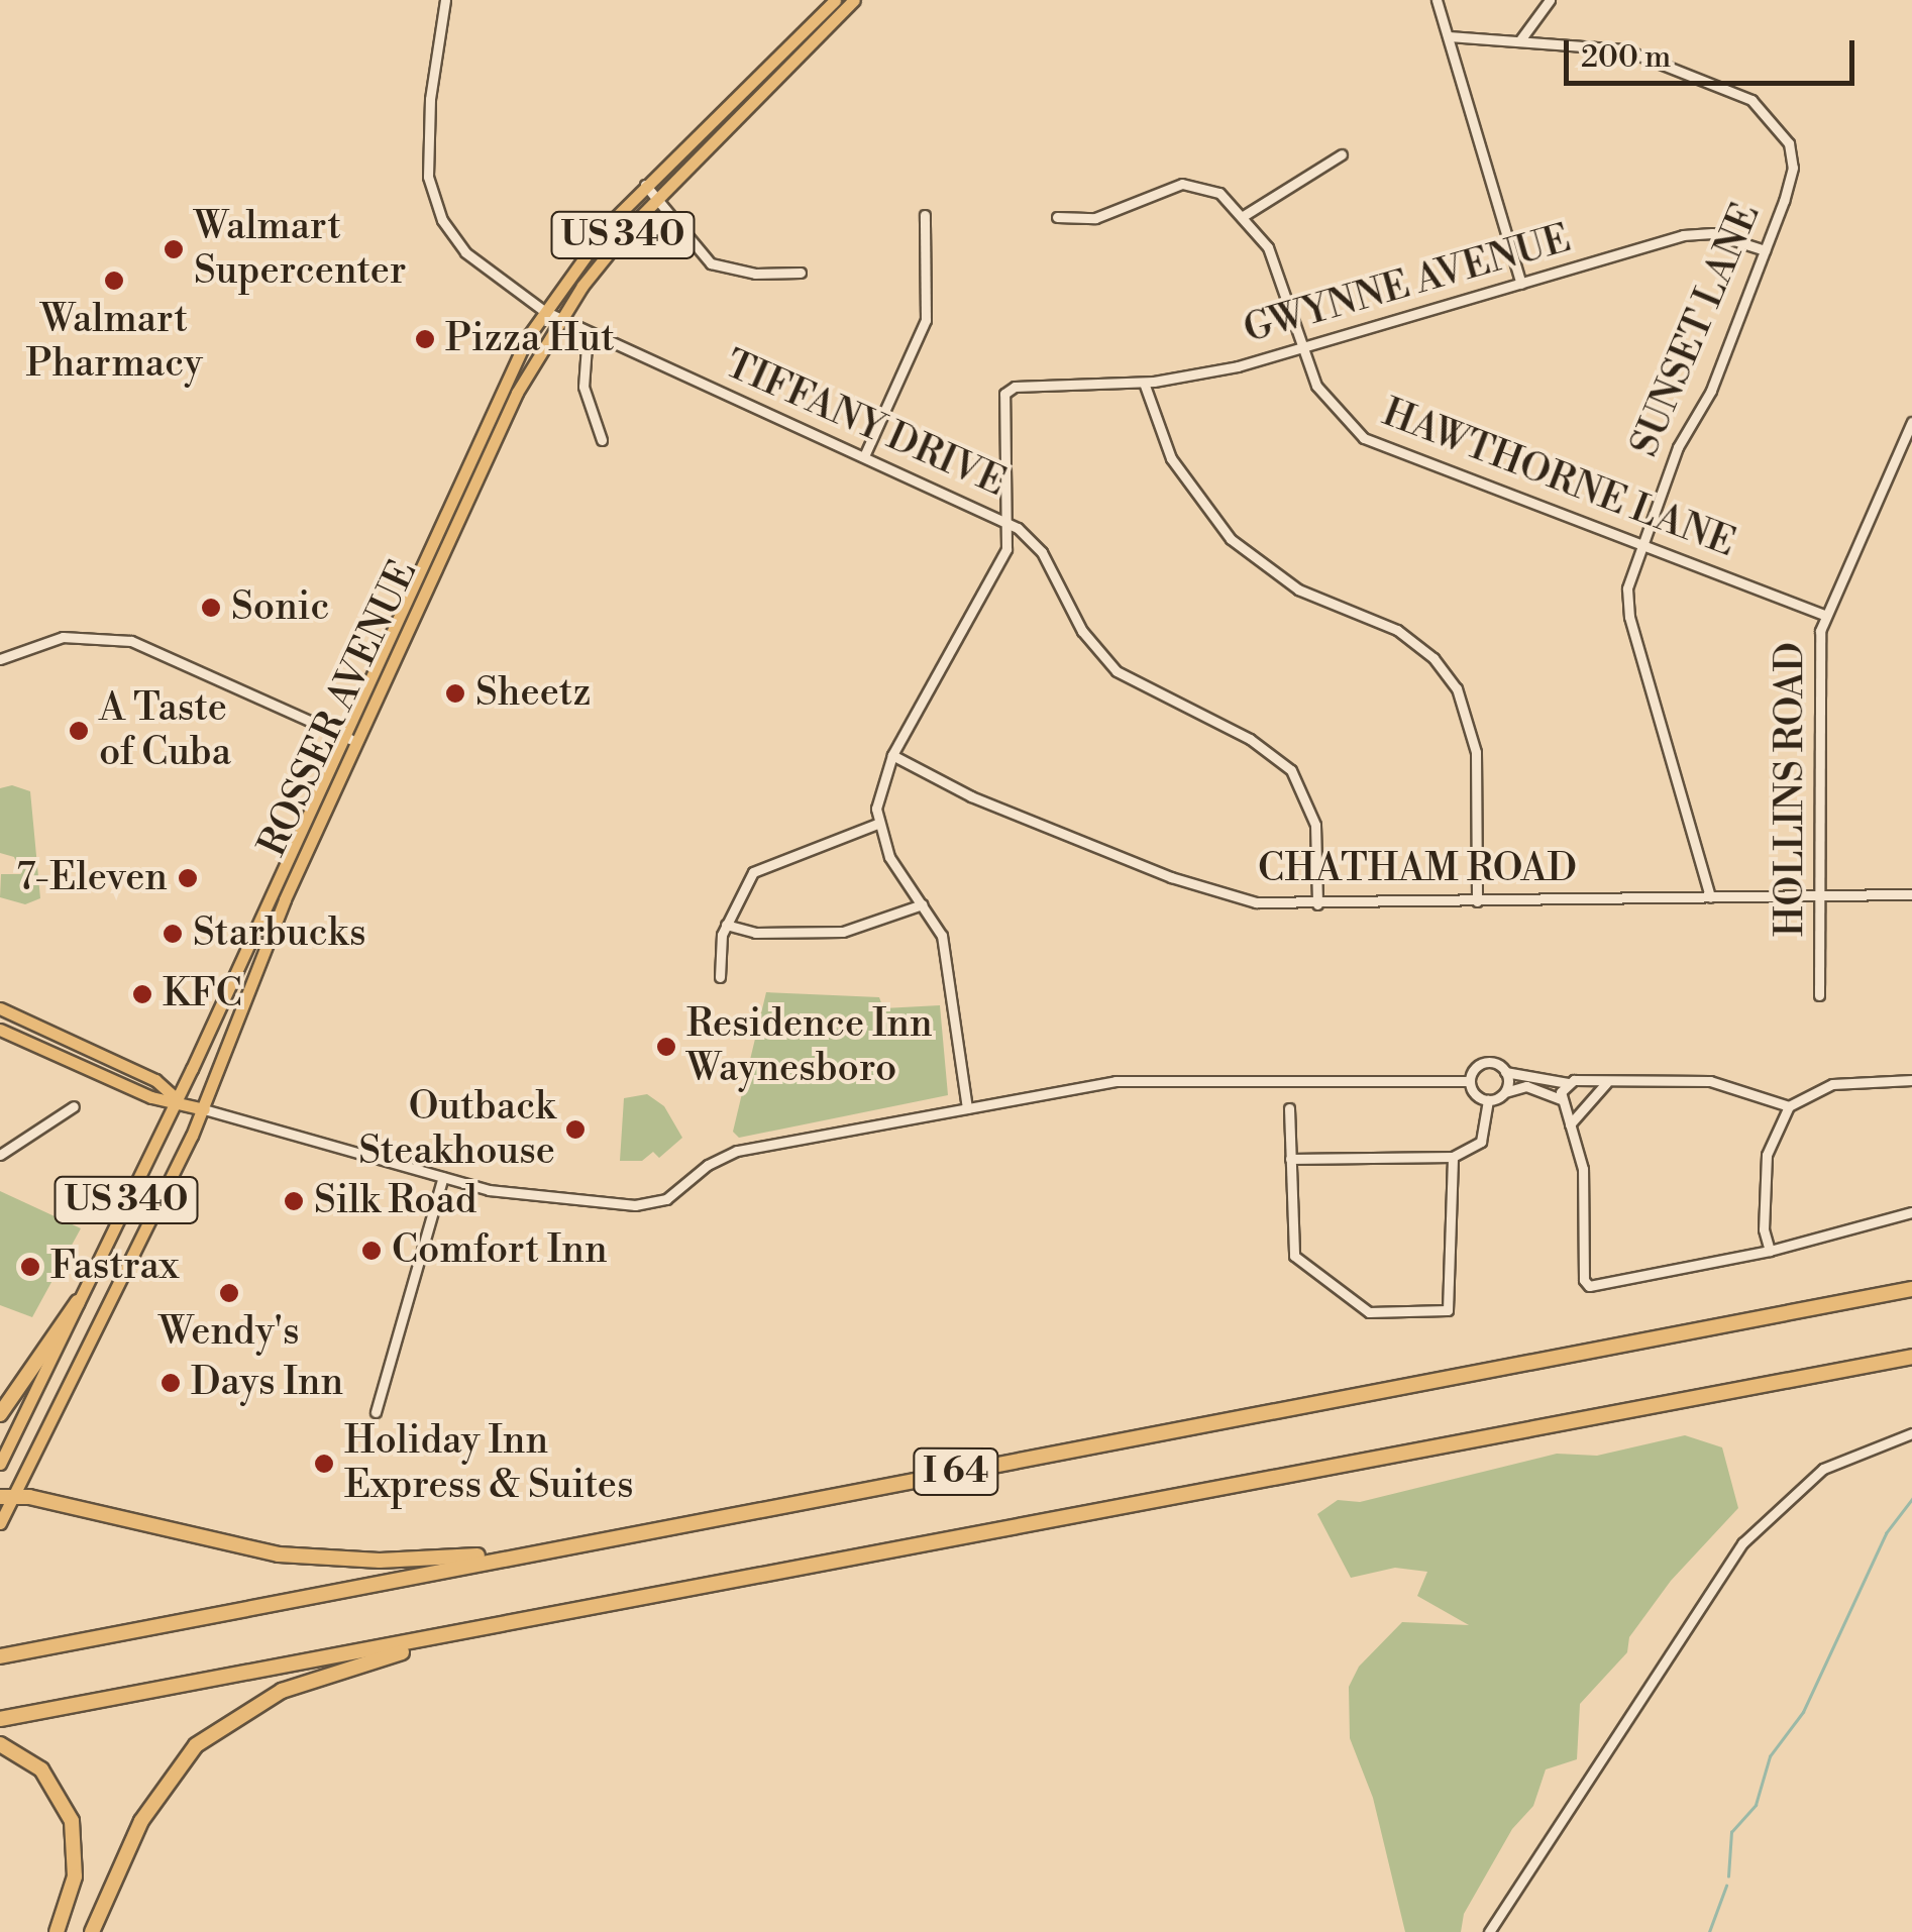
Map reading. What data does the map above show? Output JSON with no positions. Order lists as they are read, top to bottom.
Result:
{
  "streets": {
    "highway": ["I 64"],
    "main road": ["US 340", "ROSSER AVENUE"],
    "street": [
      "GWYNNE AVENUE",
      "SUNSET LANE",
      "TIFFANY DRIVE",
      "HAWTHORNE LANE",
      "HOLLINS ROAD",
      "CHATHAM ROAD"
    ]
  },
  "crossings": [
    ["GWYNNE AVENUE", "SUNSET LANE"],
    ["GWYNNE AVENUE", "TIFFANY DRIVE"],
    ["GWYNNE AVENUE", "HAWTHORNE LANE"],
    ["GWYNNE AVENUE", "CHATHAM ROAD"],
    ["SUNSET LANE", "HAWTHORNE LANE"],
    ["SUNSET LANE", "CHATHAM ROAD"],
    ["TIFFANY DRIVE", "ROSSER AVENUE"],
    ["TIFFANY DRIVE", "CHATHAM ROAD"],
    ["HAWTHORNE LANE", "HOLLINS ROAD"],
    ["HOLLINS ROAD", "CHATHAM ROAD"]
  ],
  "places": [
    "Walmart Supercenter",
    "Walmart Pharmacy",
    "Pizza Hut",
    "Sonic",
    "Sheetz",
    "A Taste of Cuba",
    "7-Eleven",
    "Starbucks",
    "KFC",
    "Residence Inn Waynesboro",
    "Outback Steakhouse",
    "Silk Road",
    "Comfort Inn",
    "Fastrax",
    "Wendy's",
    "Days Inn",
    "Holiday Inn Express & Suites"
  ],
  "scale_bar": "200 m"
}
